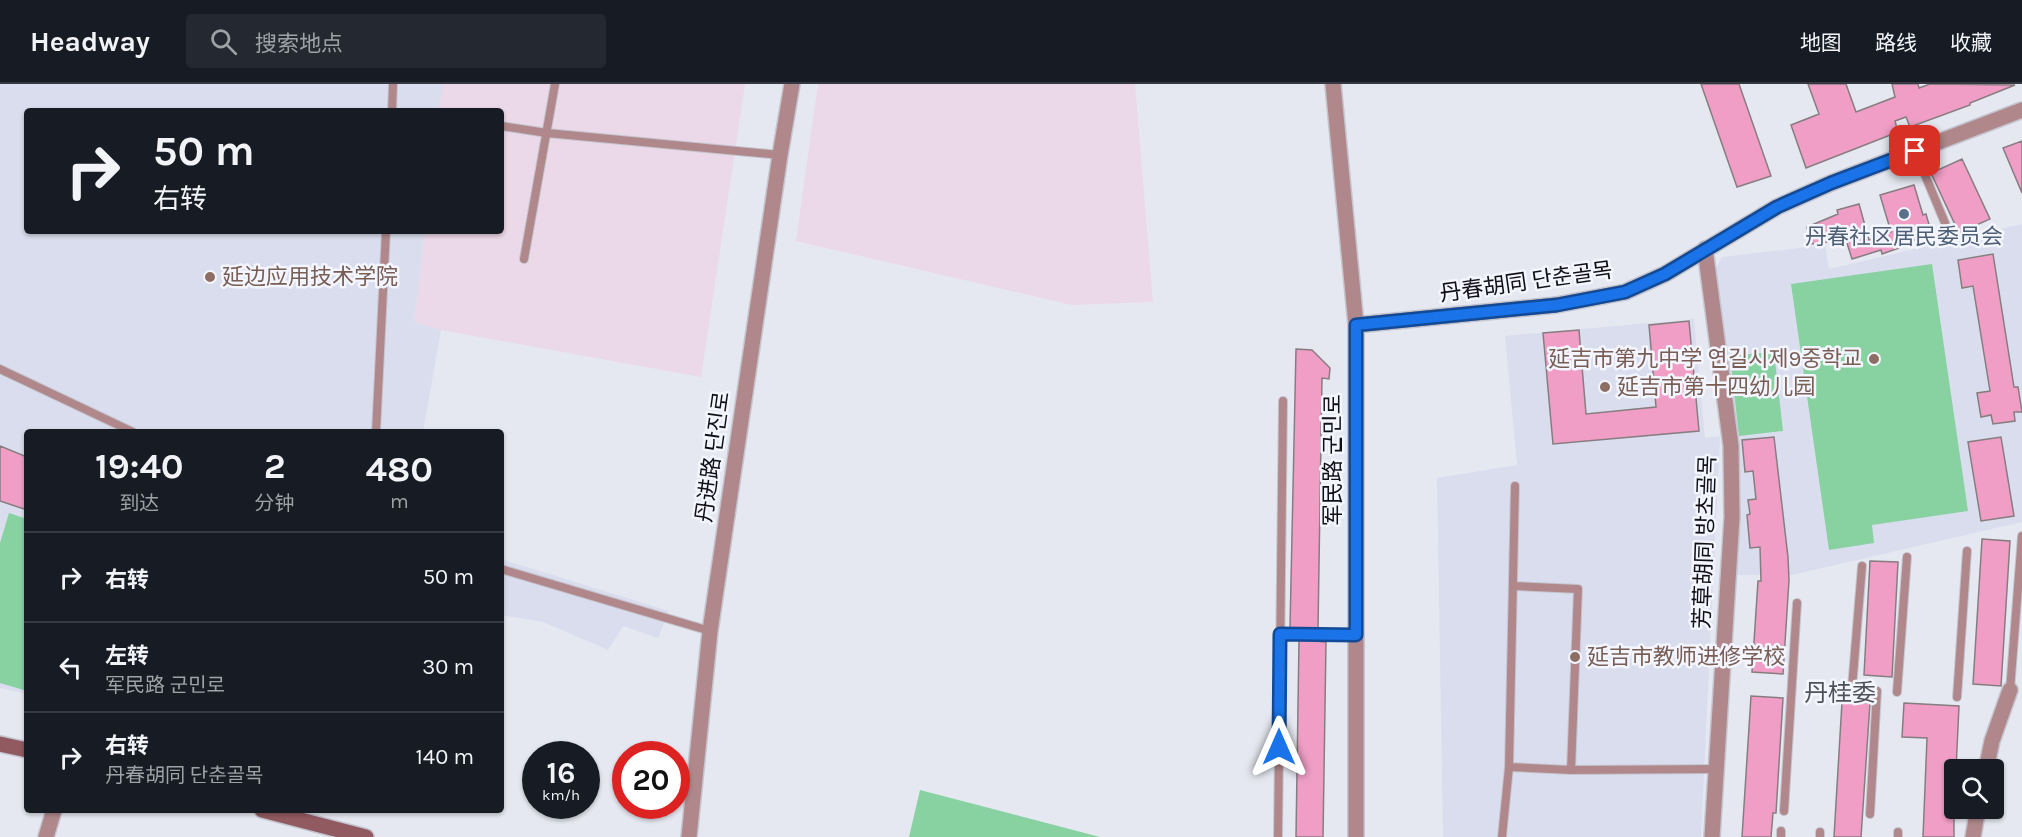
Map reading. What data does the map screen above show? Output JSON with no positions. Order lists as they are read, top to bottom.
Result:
{
  "streets": {
    "street": [
      "丹春胡同 단춘골목",
      "丹进路 단진로",
      "军民路 군민로",
      "芳草胡同 방초골목"
    ]
  },
  "crossings": [
    ["丹春胡同 단춘골목", "军民路 군민로"],
    ["丹春胡同 단춘골목", "芳草胡同 방초골목"]
  ],
  "districts": ["丹桂委"],
  "places": [
    "丹春社区居民委员会",
    "延边应用技术学院",
    "延吉市第九中学 연길시제9중학교",
    "延吉市第十四幼儿园",
    "延吉市教师进修学校"
  ],
  "page": {
    "header": "Headway",
    "search": "搜索地点",
    "nav": ["地图", "路线", "收藏"],
    "turn": ["50 m", "右转"],
    "eta": [
      "19:40",
      "到达",
      "2",
      "分钟",
      "480",
      "m"
    ],
    "list": [
      {
        "name": "右转",
        "value": "50 m"
      },
      {
        "name": "左转",
        "note": "军民路 군민로",
        "value": "30 m"
      },
      {
        "name": "右转",
        "note": "丹春胡同 단춘골목",
        "value": "140 m"
      }
    ],
    "speed": "16 km/h",
    "limit": "20"
  }
}
